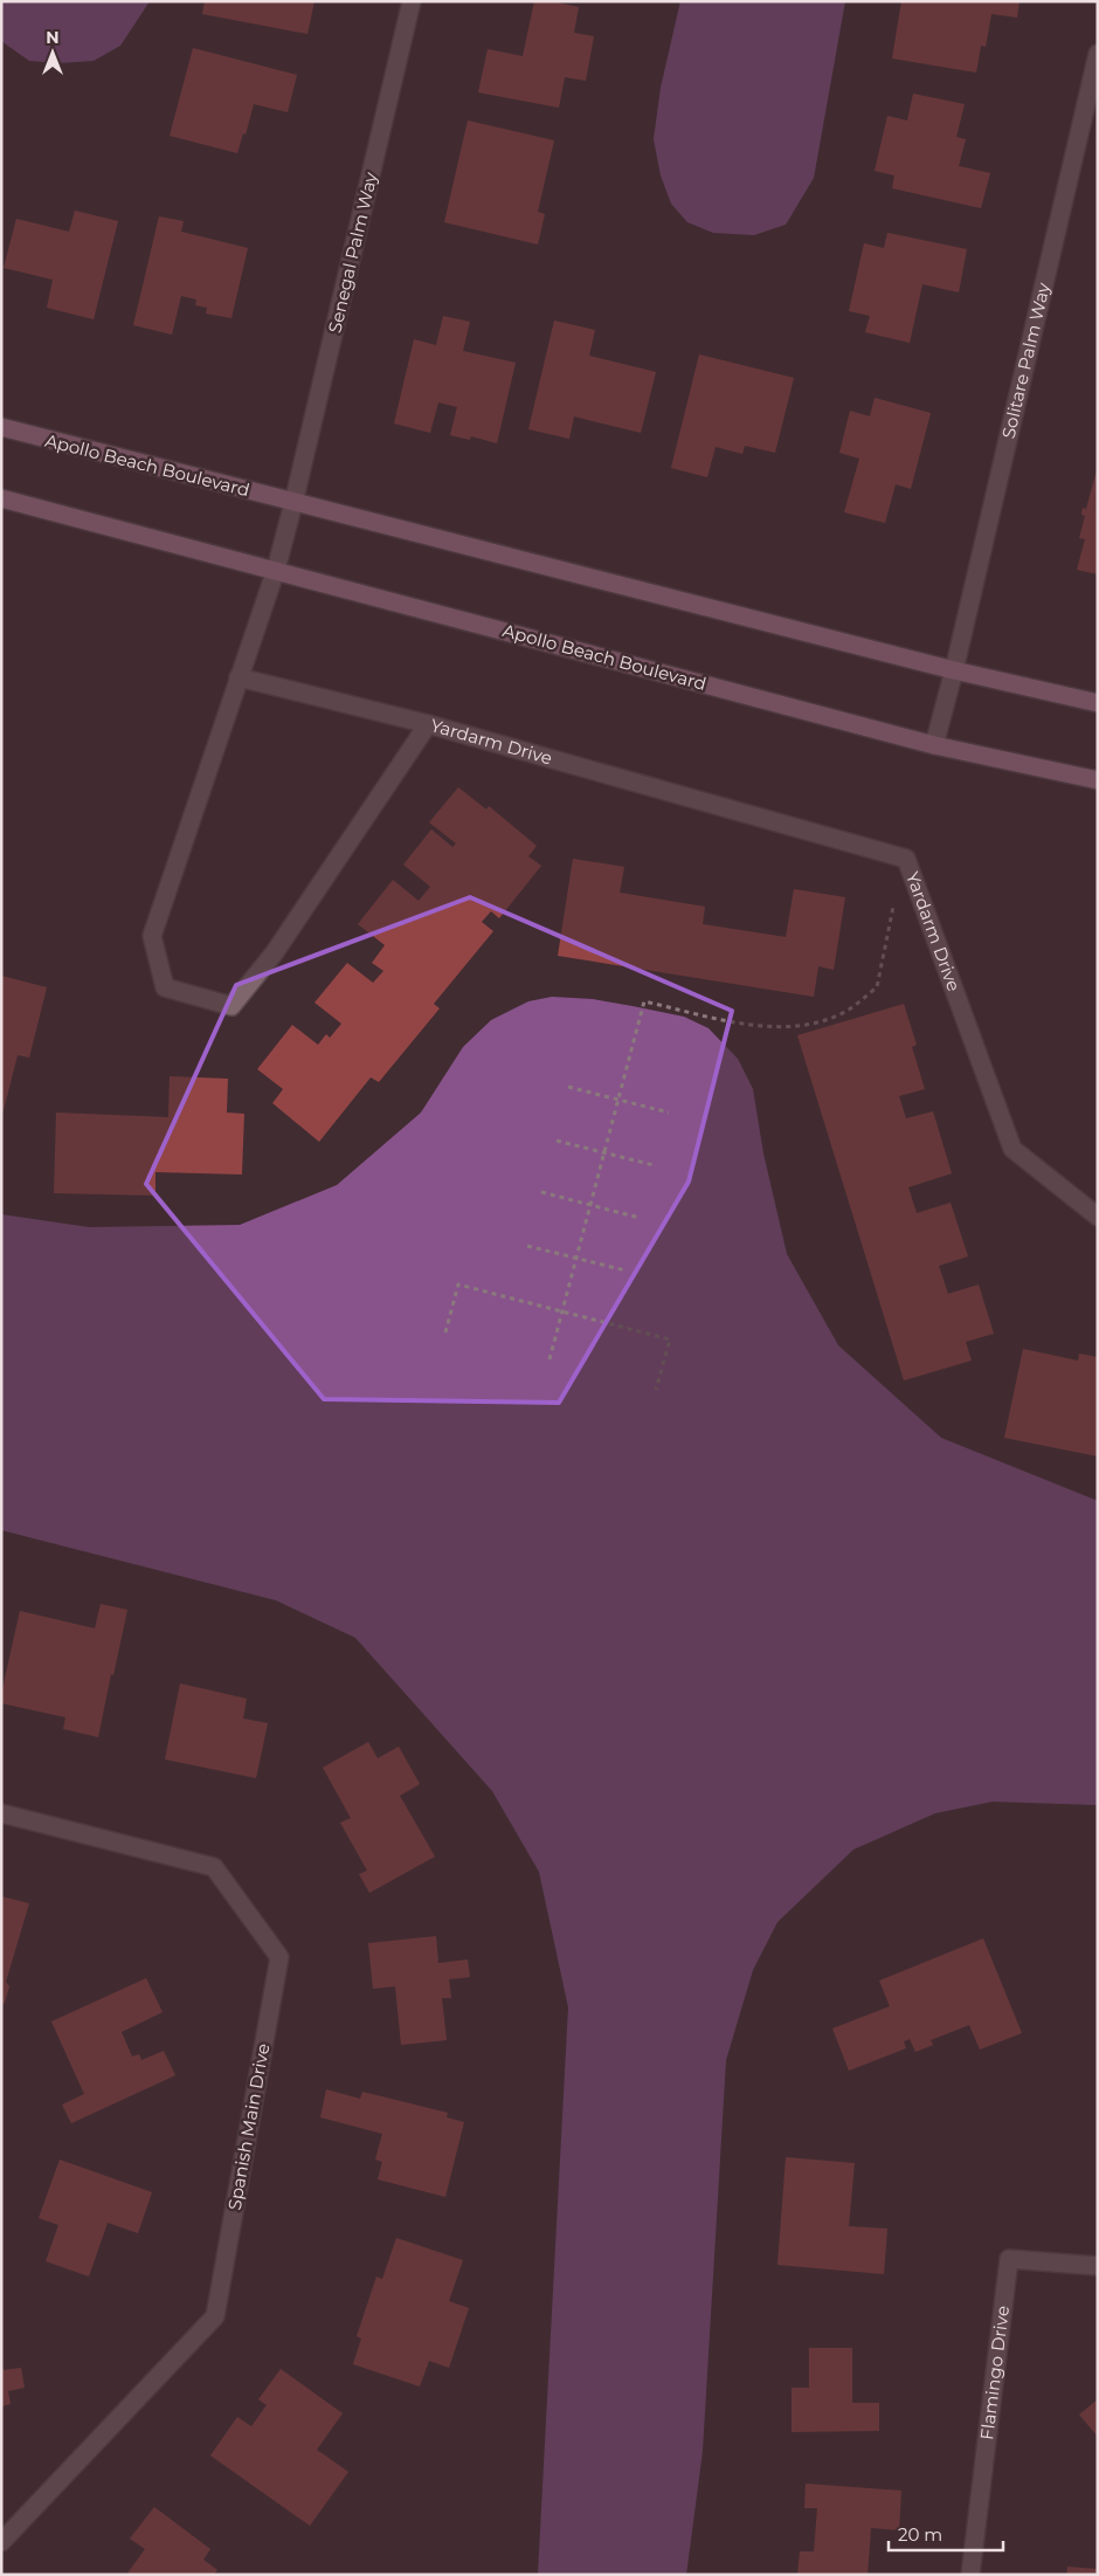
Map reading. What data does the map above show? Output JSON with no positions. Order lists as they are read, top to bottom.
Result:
{
  "streets": {
    "main road": ["Apollo Beach Boulevard"],
    "street": [
      "Senegal Palm Way",
      "Solitare Palm Way",
      "Yardarm Drive",
      "Spanish Main Drive",
      "Flamingo Drive"
    ]
  },
  "crossings": [
    ["Senegal Palm Way", "Apollo Beach Boulevard"],
    ["Solitare Palm Way", "Apollo Beach Boulevard"],
    ["Apollo Beach Boulevard", "Yardarm Drive"]
  ],
  "scale_bar": "20 m",
  "north": "top"
}
